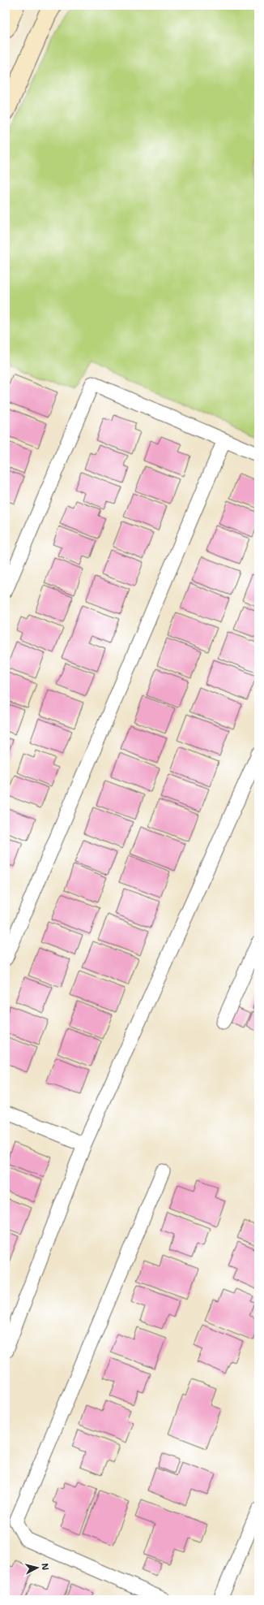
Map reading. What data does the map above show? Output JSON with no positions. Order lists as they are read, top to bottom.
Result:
{
  "north": "right"
}
